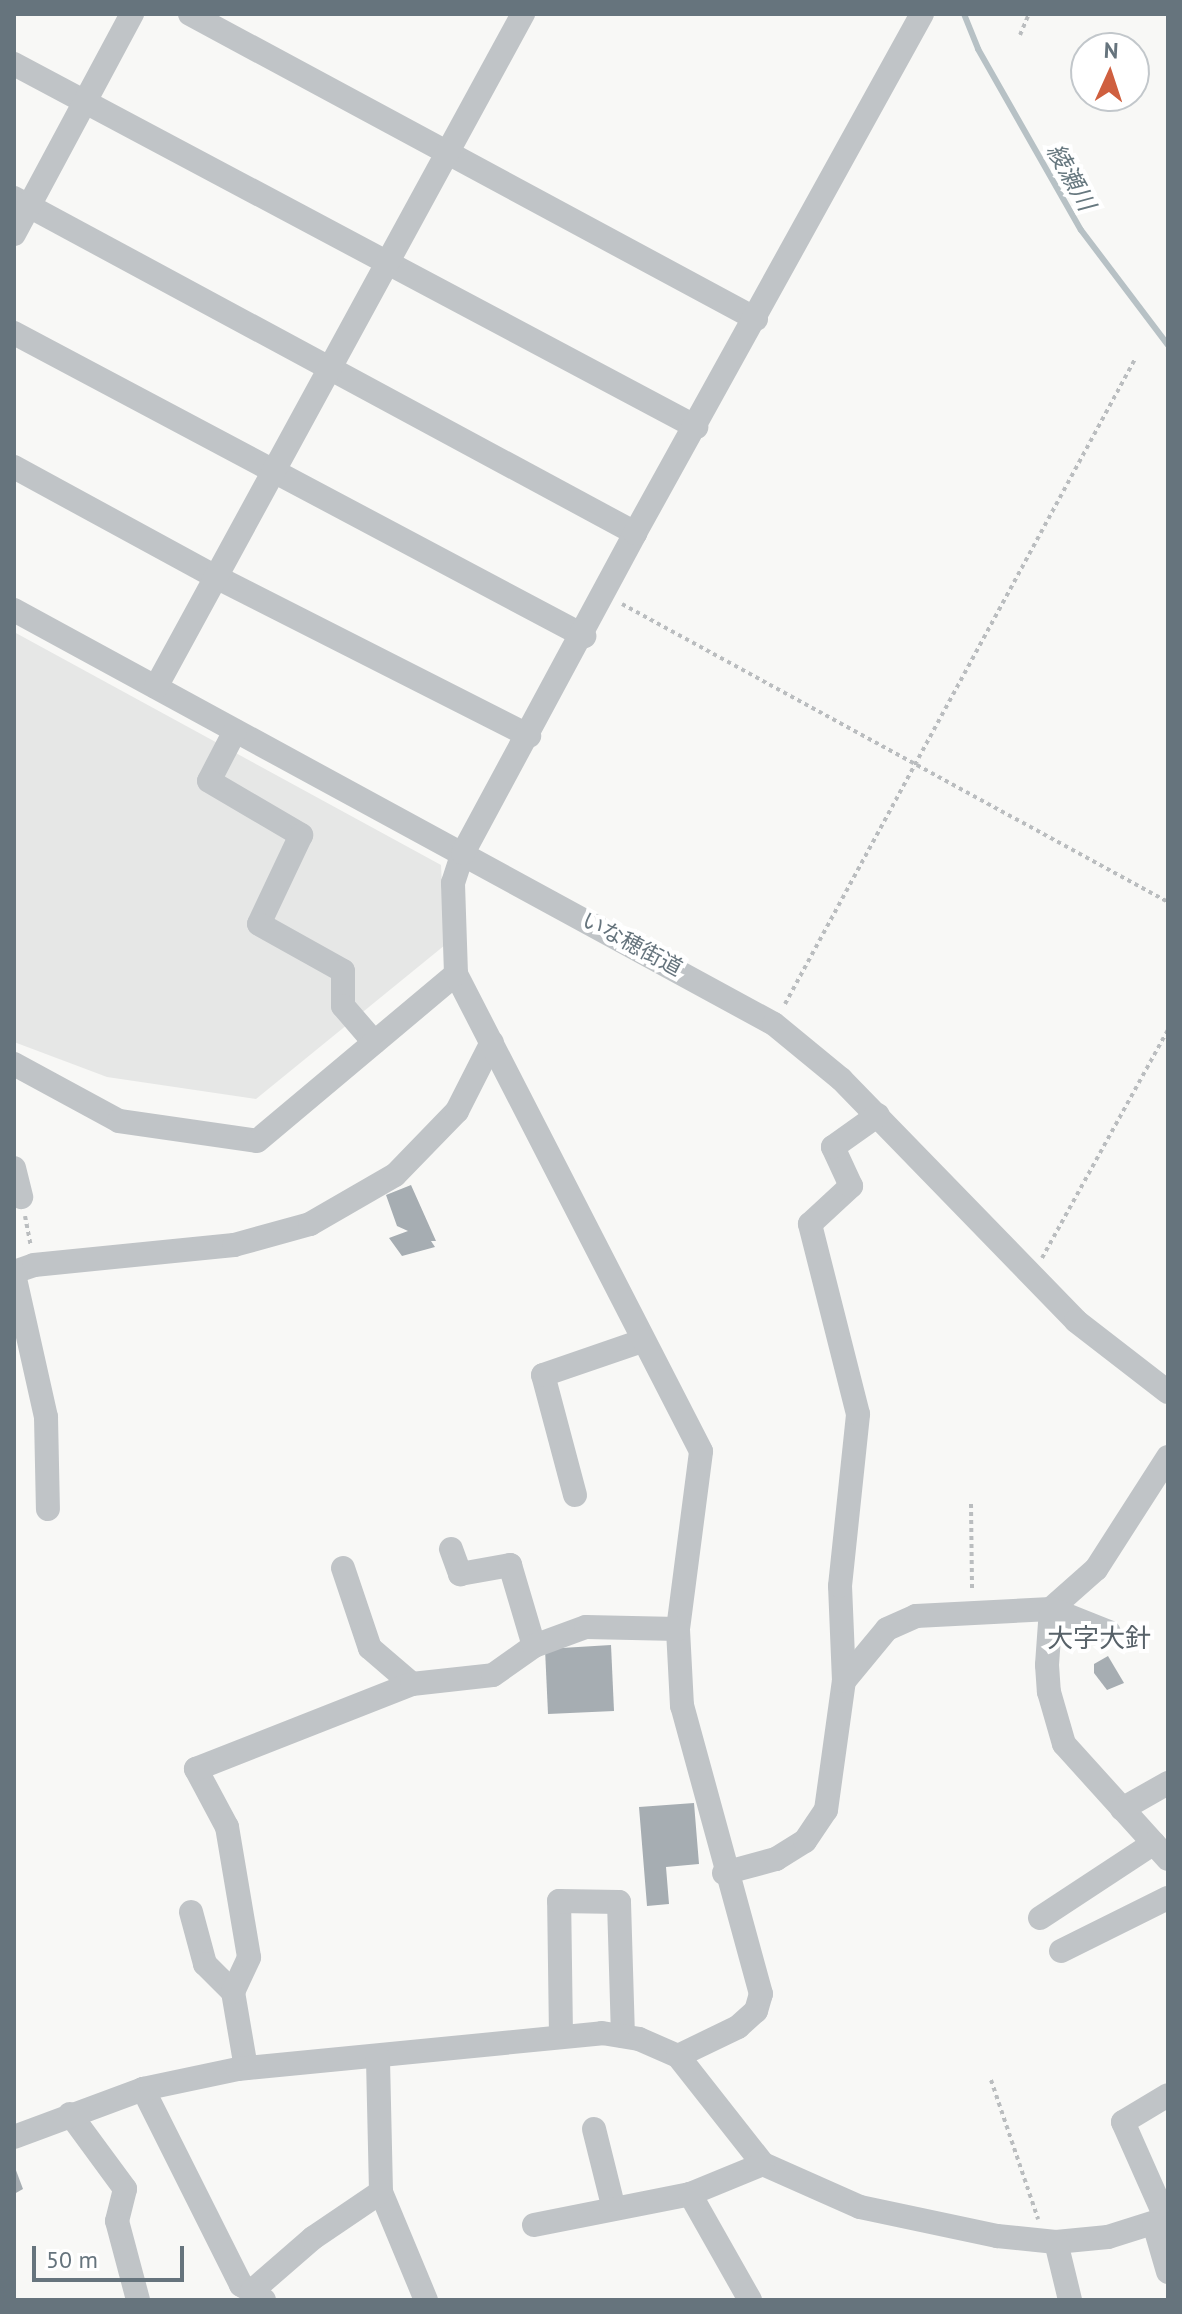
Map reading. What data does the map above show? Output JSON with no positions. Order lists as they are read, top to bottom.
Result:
{
  "streets": {
    "street": ["いな穂街道"]
  },
  "districts": ["大字大針"],
  "water": ["綾瀬川"],
  "scale_bar": "50 m",
  "north": "top"
}
